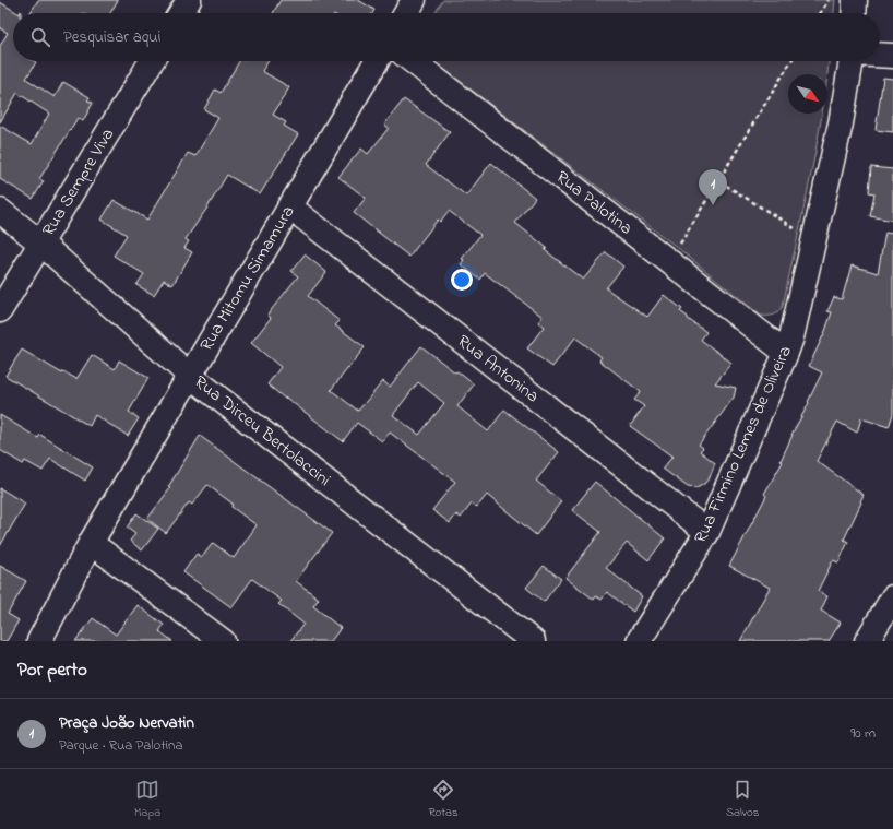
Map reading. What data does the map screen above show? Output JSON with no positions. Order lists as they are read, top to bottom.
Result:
{
  "streets": {
    "street": [
      "Rua Sempre Viva",
      "Rua Palotina",
      "Rua Mitomu Simamura",
      "Rua Antonina",
      "Rua Dirceu Bertolaccini",
      "Rua Firmino Lemes de Oliveira"
    ]
  },
  "crossings": [
    ["Rua Sempre Viva", "Rua Dirceu Bertolaccini"],
    ["Rua Palotina", "Rua Firmino Lemes de Oliveira"],
    ["Rua Mitomu Simamura", "Rua Antonina"],
    ["Rua Mitomu Simamura", "Rua Dirceu Bertolaccini"],
    ["Rua Antonina", "Rua Firmino Lemes de Oliveira"]
  ],
  "north": "bottom right",
  "page": {
    "search": "Pesquisar aqui",
    "pins": "1",
    "heading": "Por perto",
    "list": [
      {
        "mark": "1",
        "name": "Praça João Nervatin",
        "note": "Parque · Rua Palotina",
        "value": "90 m"
      }
    ],
    "nav": ["Mapa", "Rotas", "Salvos"]
  }
}
